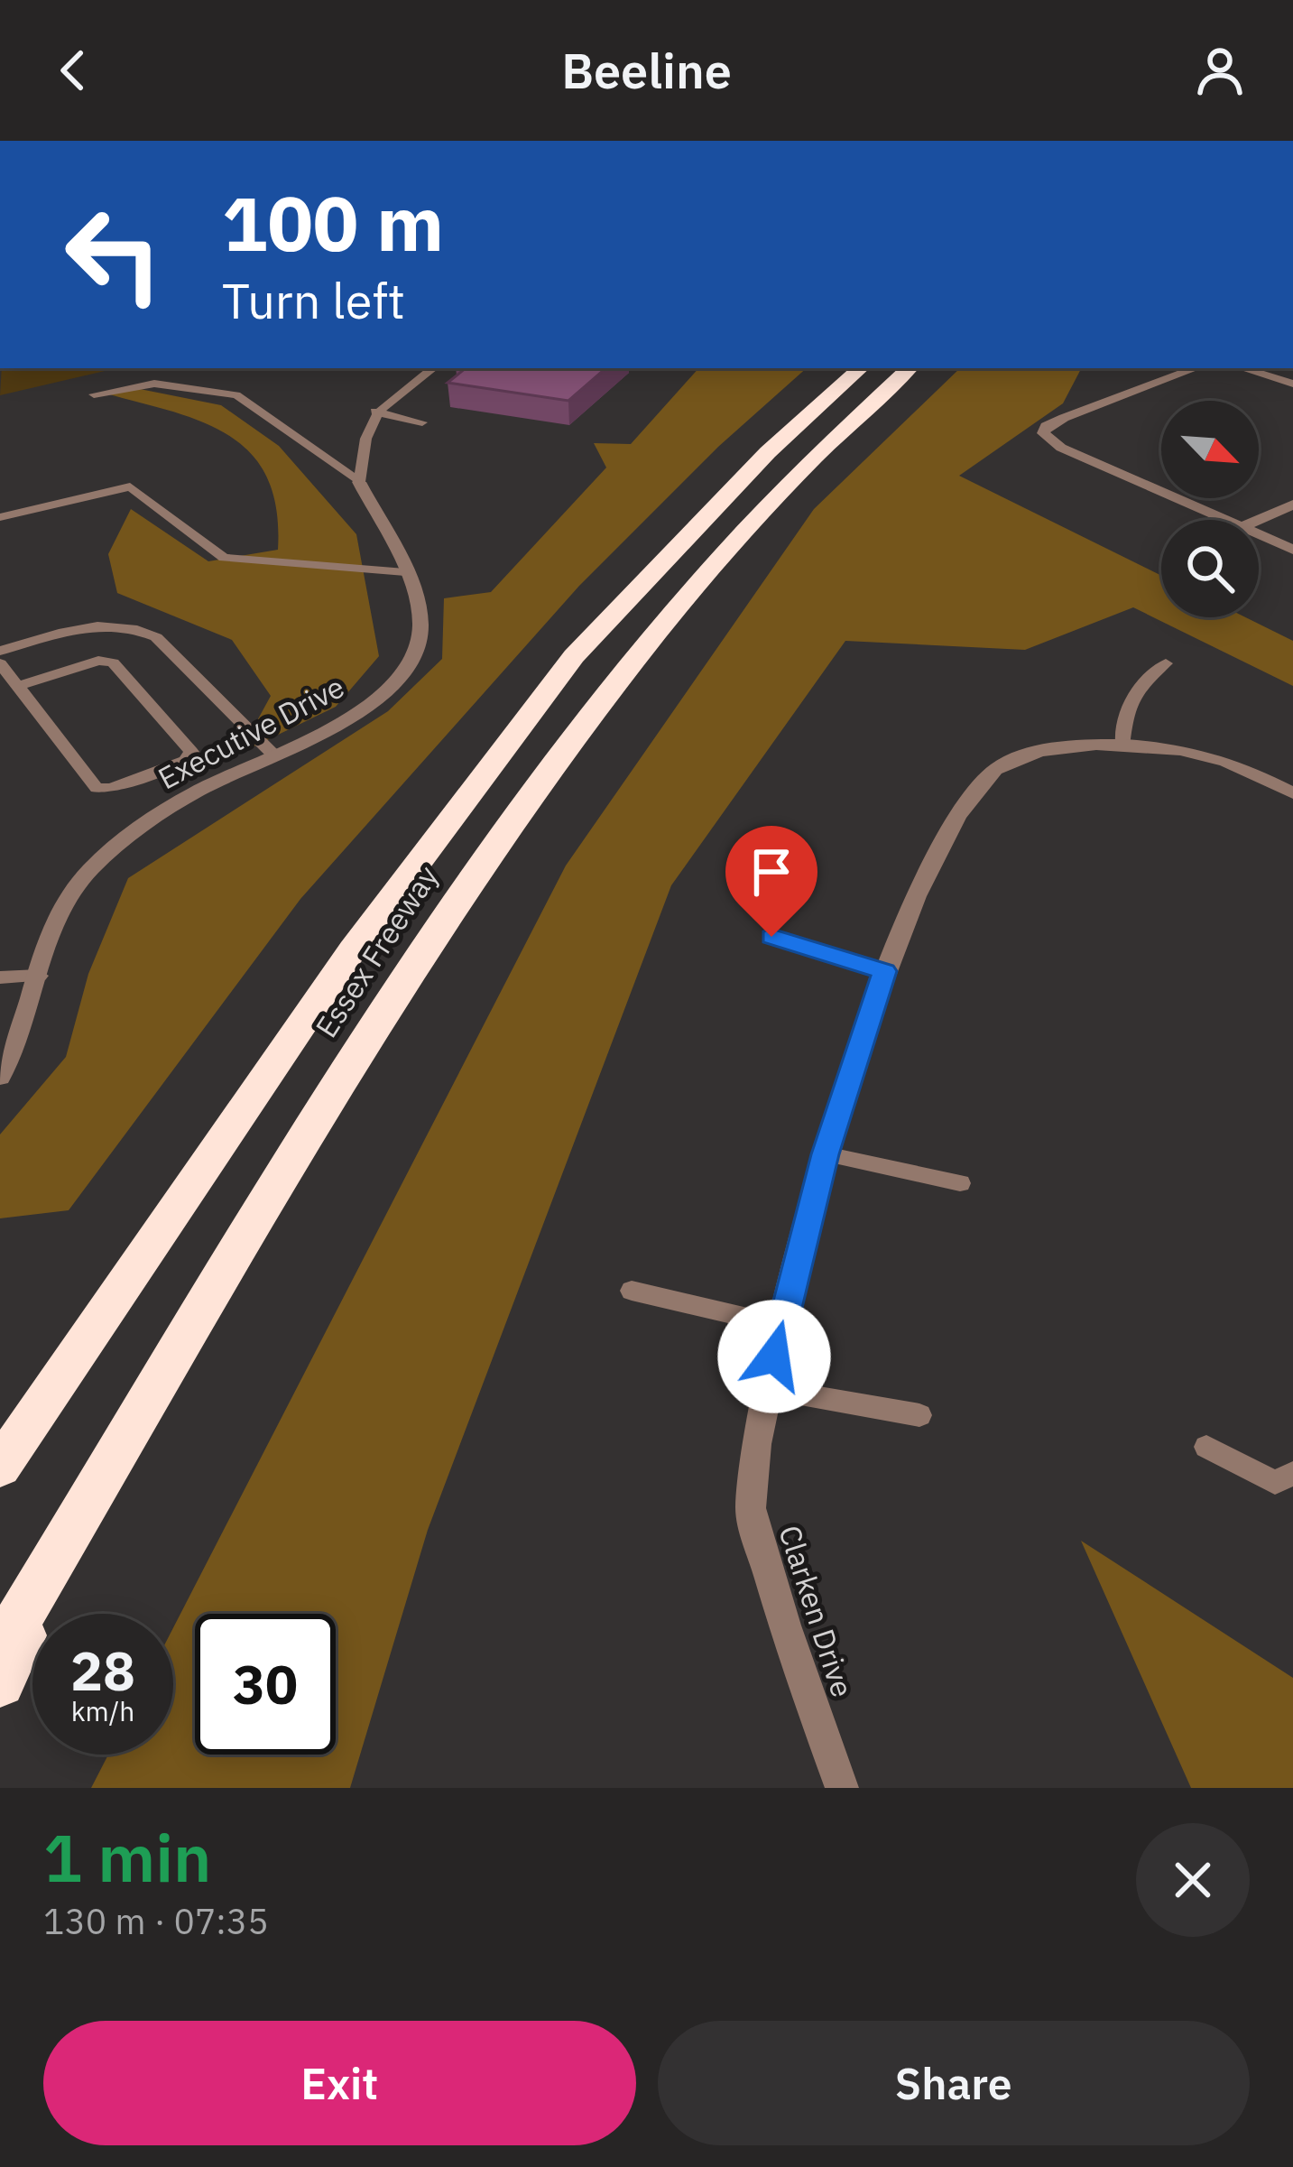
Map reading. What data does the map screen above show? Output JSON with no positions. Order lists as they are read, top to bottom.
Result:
{
  "streets": {
    "highway": ["Essex Freeway"],
    "street": ["Executive Drive", "Clarken Drive"]
  },
  "north": "bottom right",
  "page": {
    "header": "Beeline",
    "turn": ["100 m", "Turn left"],
    "speed": "28 km/h",
    "limit": "30",
    "heading": ["1 min", "130 m · 07:35"],
    "buttons": ["Exit", "Share"]
  }
}
